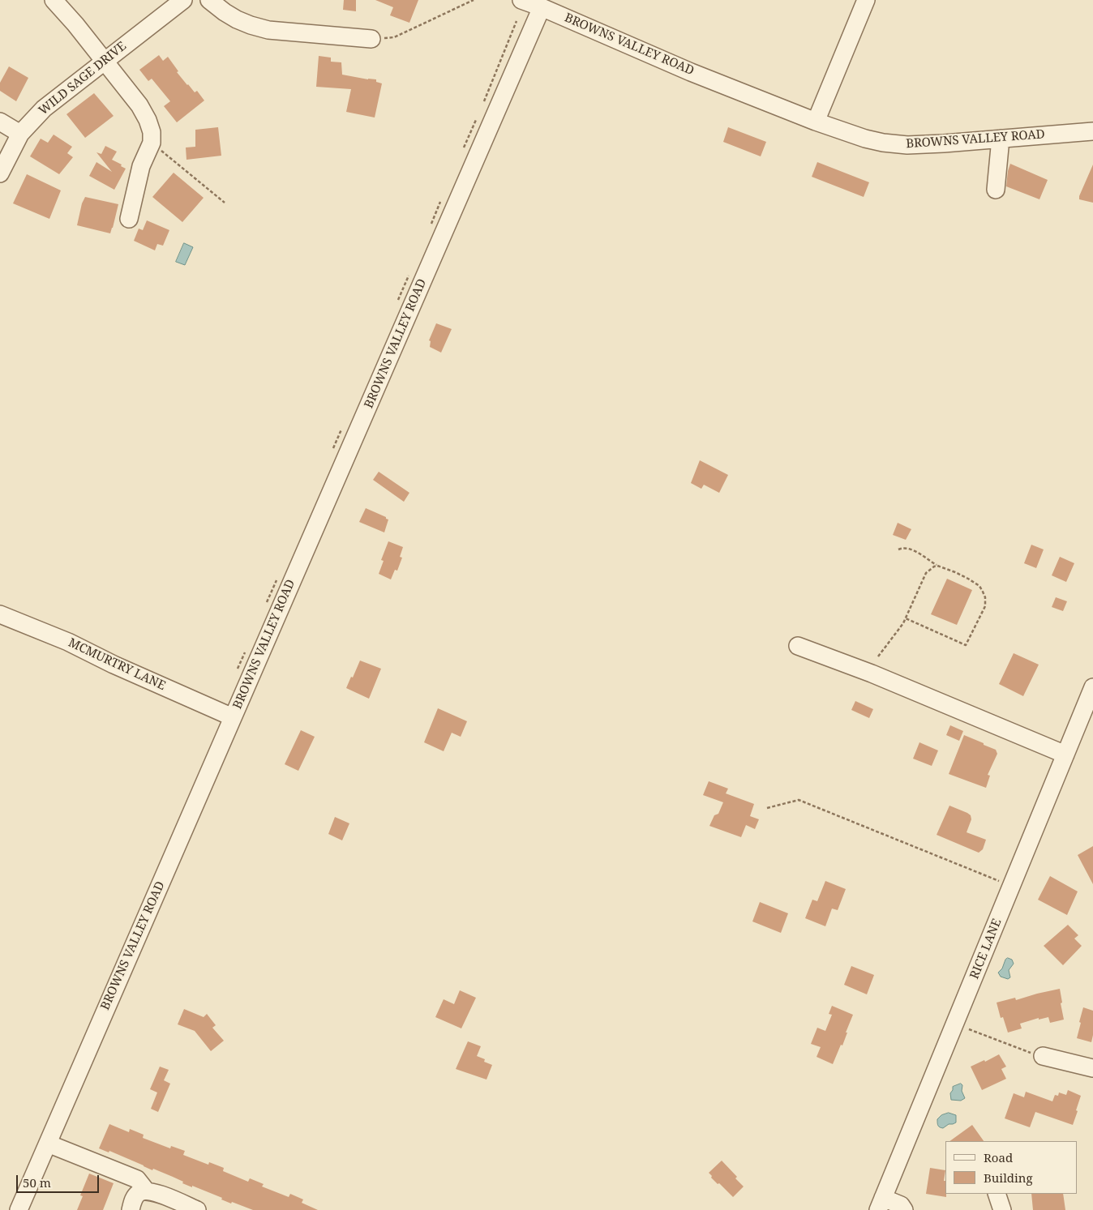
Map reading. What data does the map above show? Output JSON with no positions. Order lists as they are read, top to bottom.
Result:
{
  "streets": {
    "street": [
      "BROWNS VALLEY ROAD",
      "WILD SAGE DRIVE",
      "MCMURTRY LANE",
      "RICE LANE"
    ]
  },
  "crossings": [
    ["BROWNS VALLEY ROAD", "MCMURTRY LANE"]
  ],
  "legend": ["Road", "Building"],
  "scale_bar": "50 m"
}
